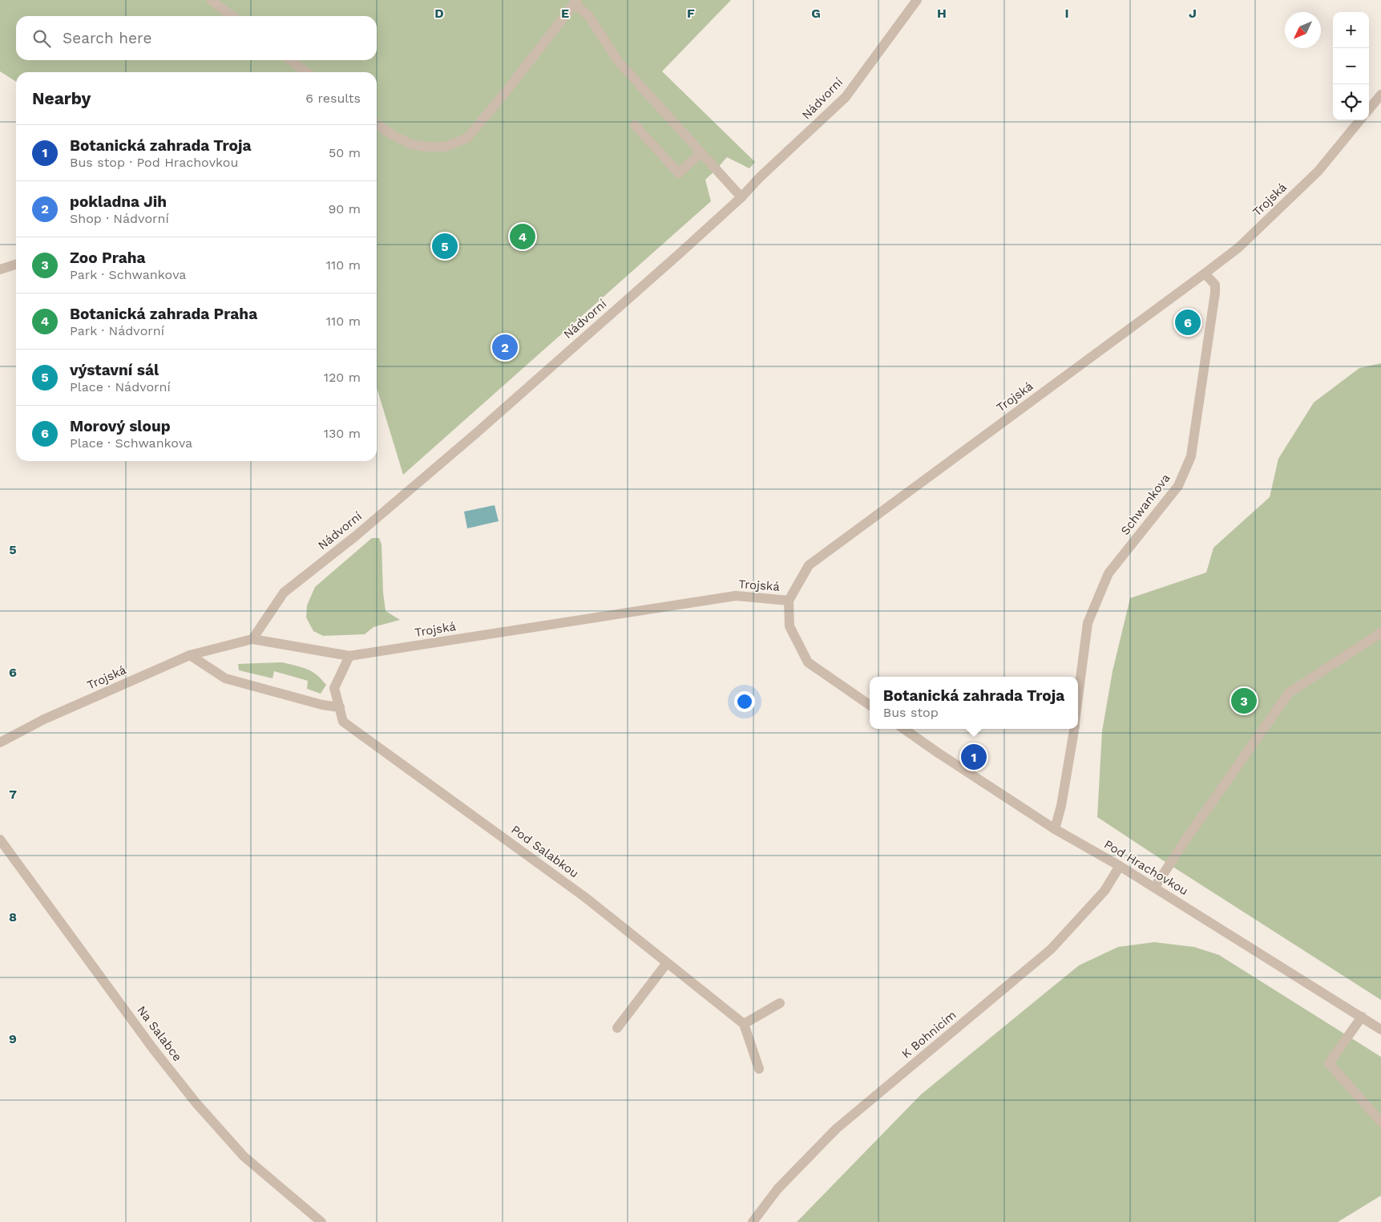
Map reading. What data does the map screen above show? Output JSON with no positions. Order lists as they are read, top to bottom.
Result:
{
  "streets": {
    "street": [
      "Nádvorní",
      "Trojská",
      "Schwankova",
      "Pod Salabkou",
      "Pod Hrachovkou",
      "Na Salabce",
      "K Bohnicím"
    ]
  },
  "crossings": [
    ["Nádvorní", "Trojská"],
    ["Trojská", "Schwankova"],
    ["Trojská", "Pod Salabkou"],
    ["Pod Hrachovkou", "K Bohnicím"]
  ],
  "north": "bottom left",
  "page": {
    "map_buttons": ["+", "−"],
    "search": "Search here",
    "heading": ["Nearby", "6 results"],
    "list": [
      {
        "mark": "1",
        "name": "Botanická zahrada Troja",
        "note": "Bus stop · Pod Hrachovkou",
        "value": "50 m"
      },
      {
        "mark": "2",
        "name": "pokladna Jih",
        "note": "Shop · Nádvorní",
        "value": "90 m"
      },
      {
        "mark": "3",
        "name": "Zoo Praha",
        "note": "Park · Schwankova",
        "value": "110 m"
      },
      {
        "mark": "4",
        "name": "Botanická zahrada Praha",
        "note": "Park · Nádvorní",
        "value": "110 m"
      },
      {
        "mark": "5",
        "name": "výstavní sál",
        "note": "Place · Nádvorní",
        "value": "120 m"
      },
      {
        "mark": "6",
        "name": "Morový sloup",
        "note": "Place · Schwankova",
        "value": "130 m"
      }
    ],
    "pins": [
      "4",
      "5",
      "6",
      "2",
      "3",
      "1"
    ],
    "popup": ["Botanická zahrada Troja", "Bus stop"]
  },
  "grid": {
    "columns": [
      "D",
      "E",
      "F",
      "G",
      "H",
      "I",
      "J"
    ],
    "rows": [
      "5",
      "6",
      "7",
      "8",
      "9"
    ]
  }
}
